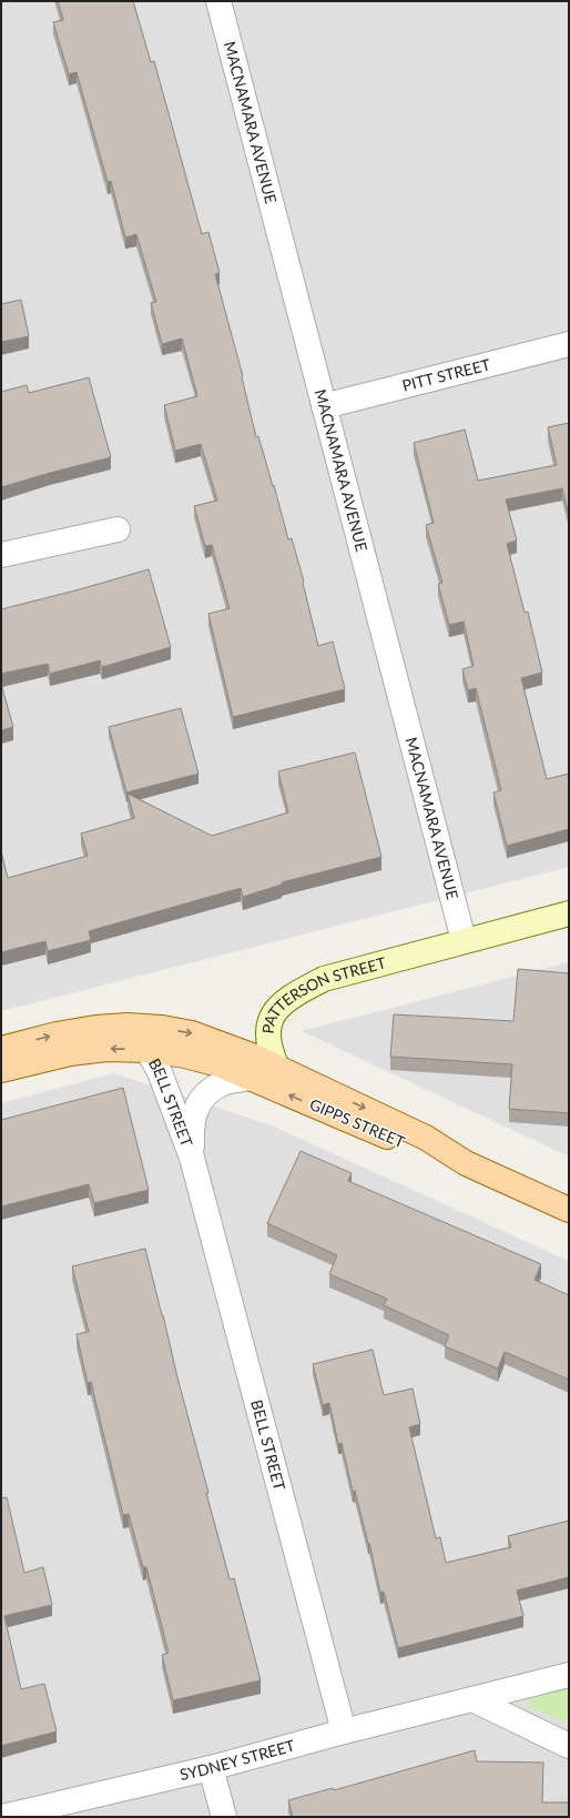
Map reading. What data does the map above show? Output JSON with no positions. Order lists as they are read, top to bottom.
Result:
{
  "streets": {
    "main road": ["PATTERSON STREET", "GIPPS STREET"],
    "street": [
      "MACNAMARA AVENUE",
      "PITT STREET",
      "BELL STREET",
      "SYDNEY STREET"
    ]
  },
  "crossings": [
    ["MACNAMARA AVENUE", "PITT STREET"],
    ["MACNAMARA AVENUE", "PATTERSON STREET"],
    ["PATTERSON STREET", "GIPPS STREET"],
    ["BELL STREET", "GIPPS STREET"],
    ["BELL STREET", "SYDNEY STREET"]
  ],
  "one_way": ["PATTERSON STREET"]
}
